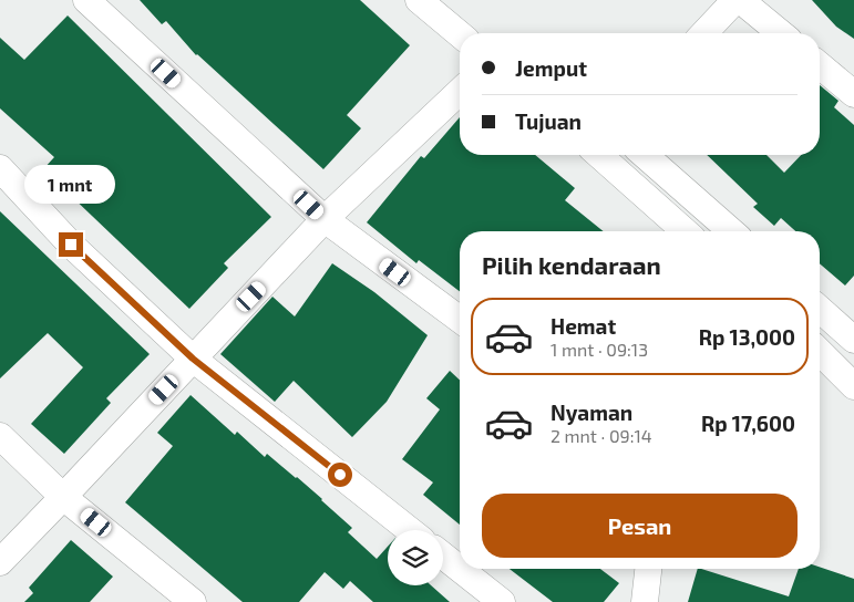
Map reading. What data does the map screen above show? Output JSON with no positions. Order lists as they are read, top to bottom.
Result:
{
  "page": {
    "banner": ["Jemput", "Tujuan"],
    "bubble": "1 mnt",
    "heading": "Pilih kendaraan",
    "list": [
      {
        "name": "Hemat",
        "note": "1 mnt · 09:13",
        "value": "Rp 13,000"
      },
      {
        "name": "Nyaman",
        "note": "2 mnt · 09:14",
        "value": "Rp 17,600"
      }
    ],
    "buttons": "Pesan"
  }
}
